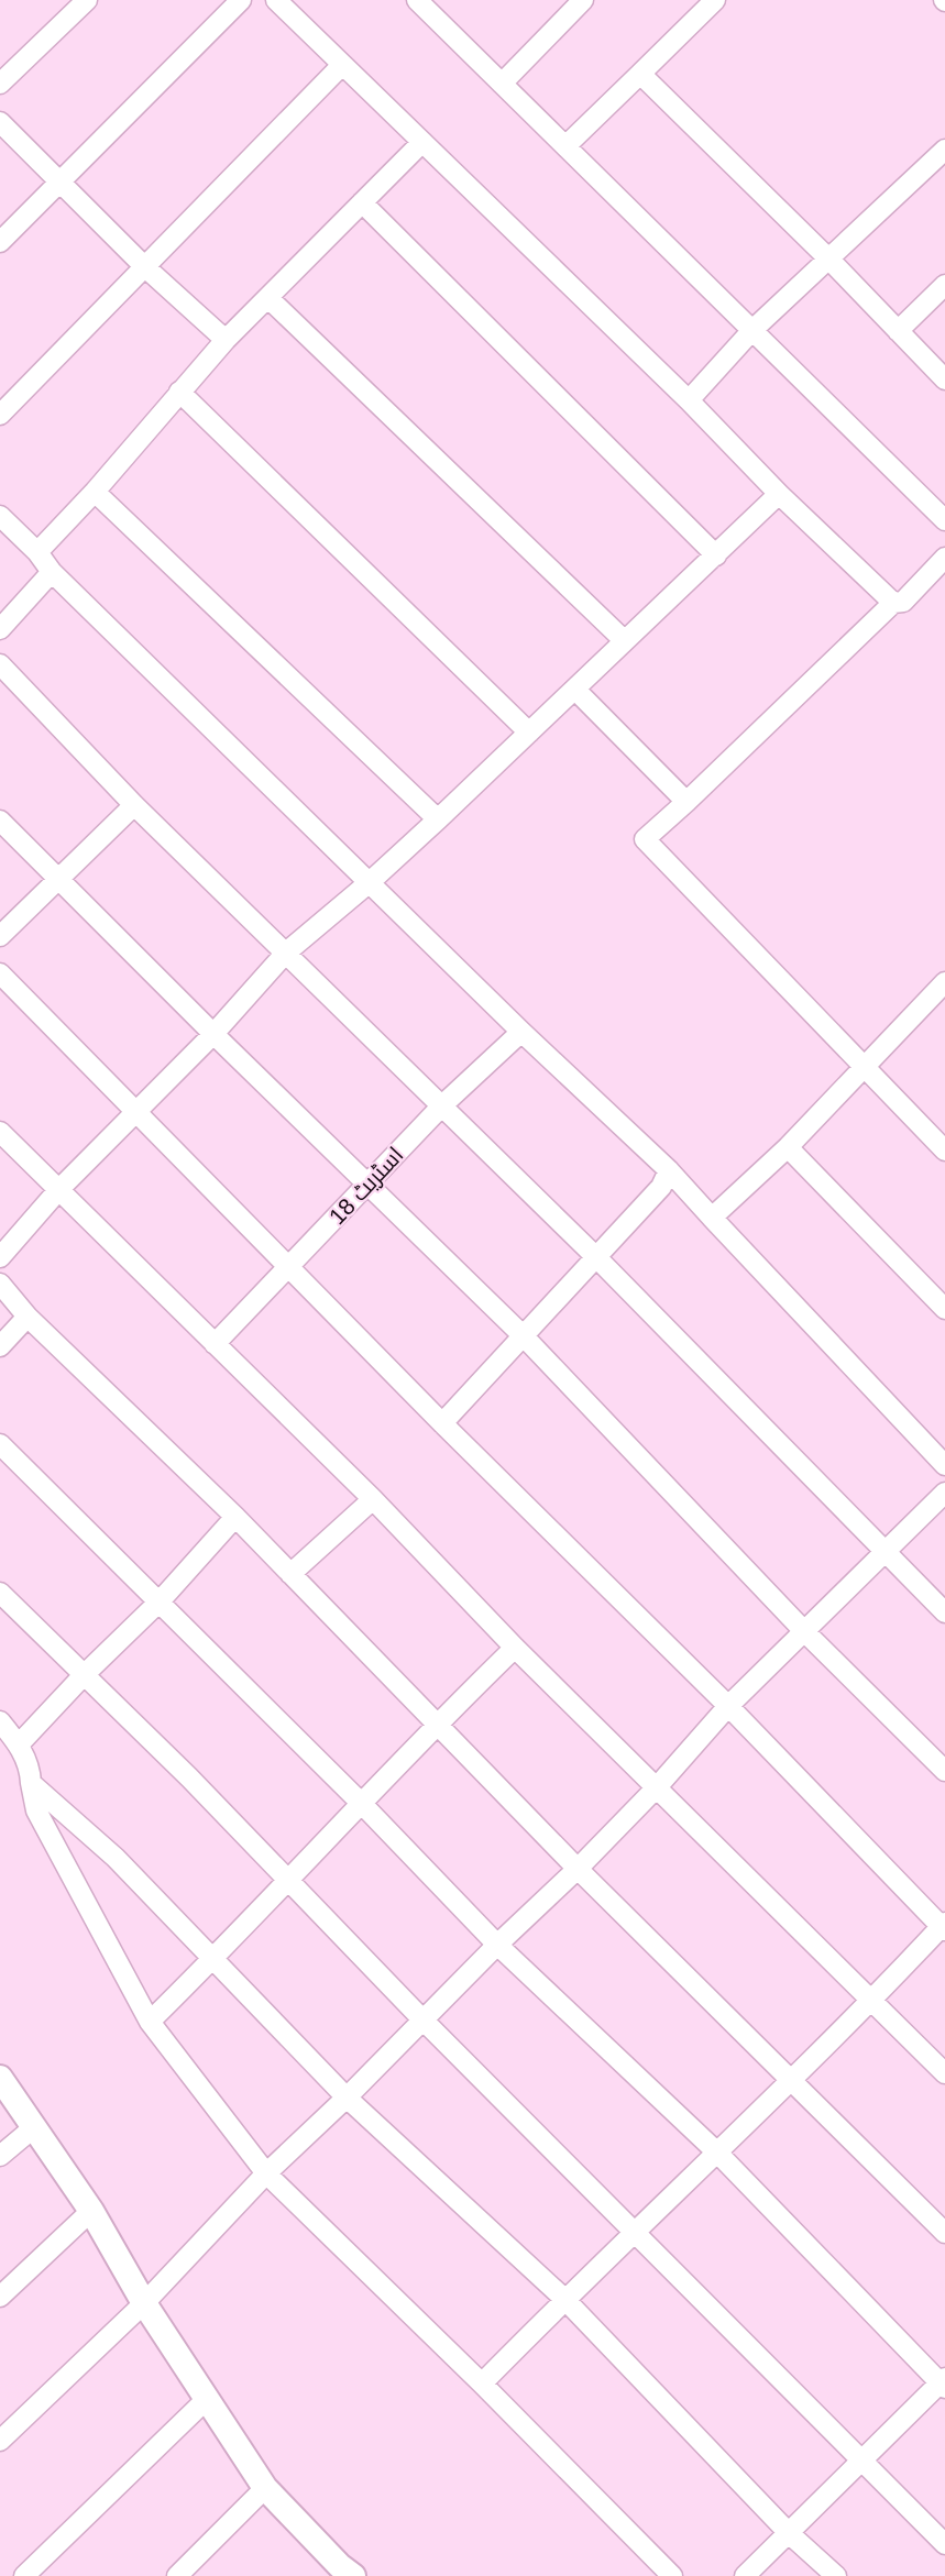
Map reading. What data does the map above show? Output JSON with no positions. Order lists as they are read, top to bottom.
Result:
{
  "streets": {
    "street": ["اسٹریٹ 18"]
  }
}
